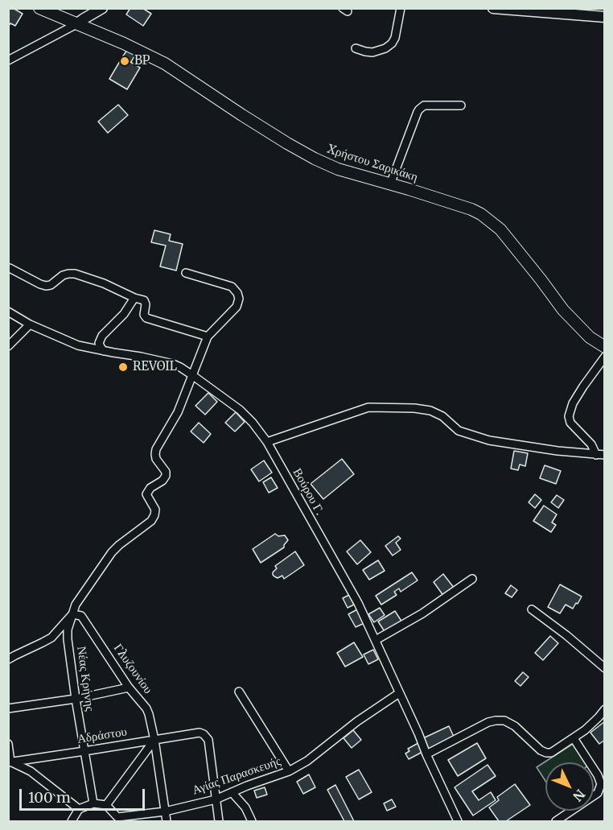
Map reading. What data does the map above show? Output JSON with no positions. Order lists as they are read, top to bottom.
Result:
{
  "streets": {
    "main road": ["Χρήστου Σαρικάκη"],
    "street": [
      "Βούρου Γ.",
      "Γλυζουνίου",
      "Νέας Κρήνης",
      "Αδράστου",
      "Αγίας Παρασκευής"
    ]
  },
  "crossings": [
    ["Βούρου Γ.", "Αγίας Παρασκευής"],
    ["Γλυζουνίου", "Νέας Κρήνης"],
    ["Γλυζουνίου", "Αδράστου"],
    ["Γλυζουνίου", "Αγίας Παρασκευής"],
    ["Νέας Κρήνης", "Αδράστου"],
    ["Αδράστου", "Αγίας Παρασκευής"]
  ],
  "places": ["BP", "REVOIL"],
  "scale_bar": "100 m",
  "north": "bottom right"
}
